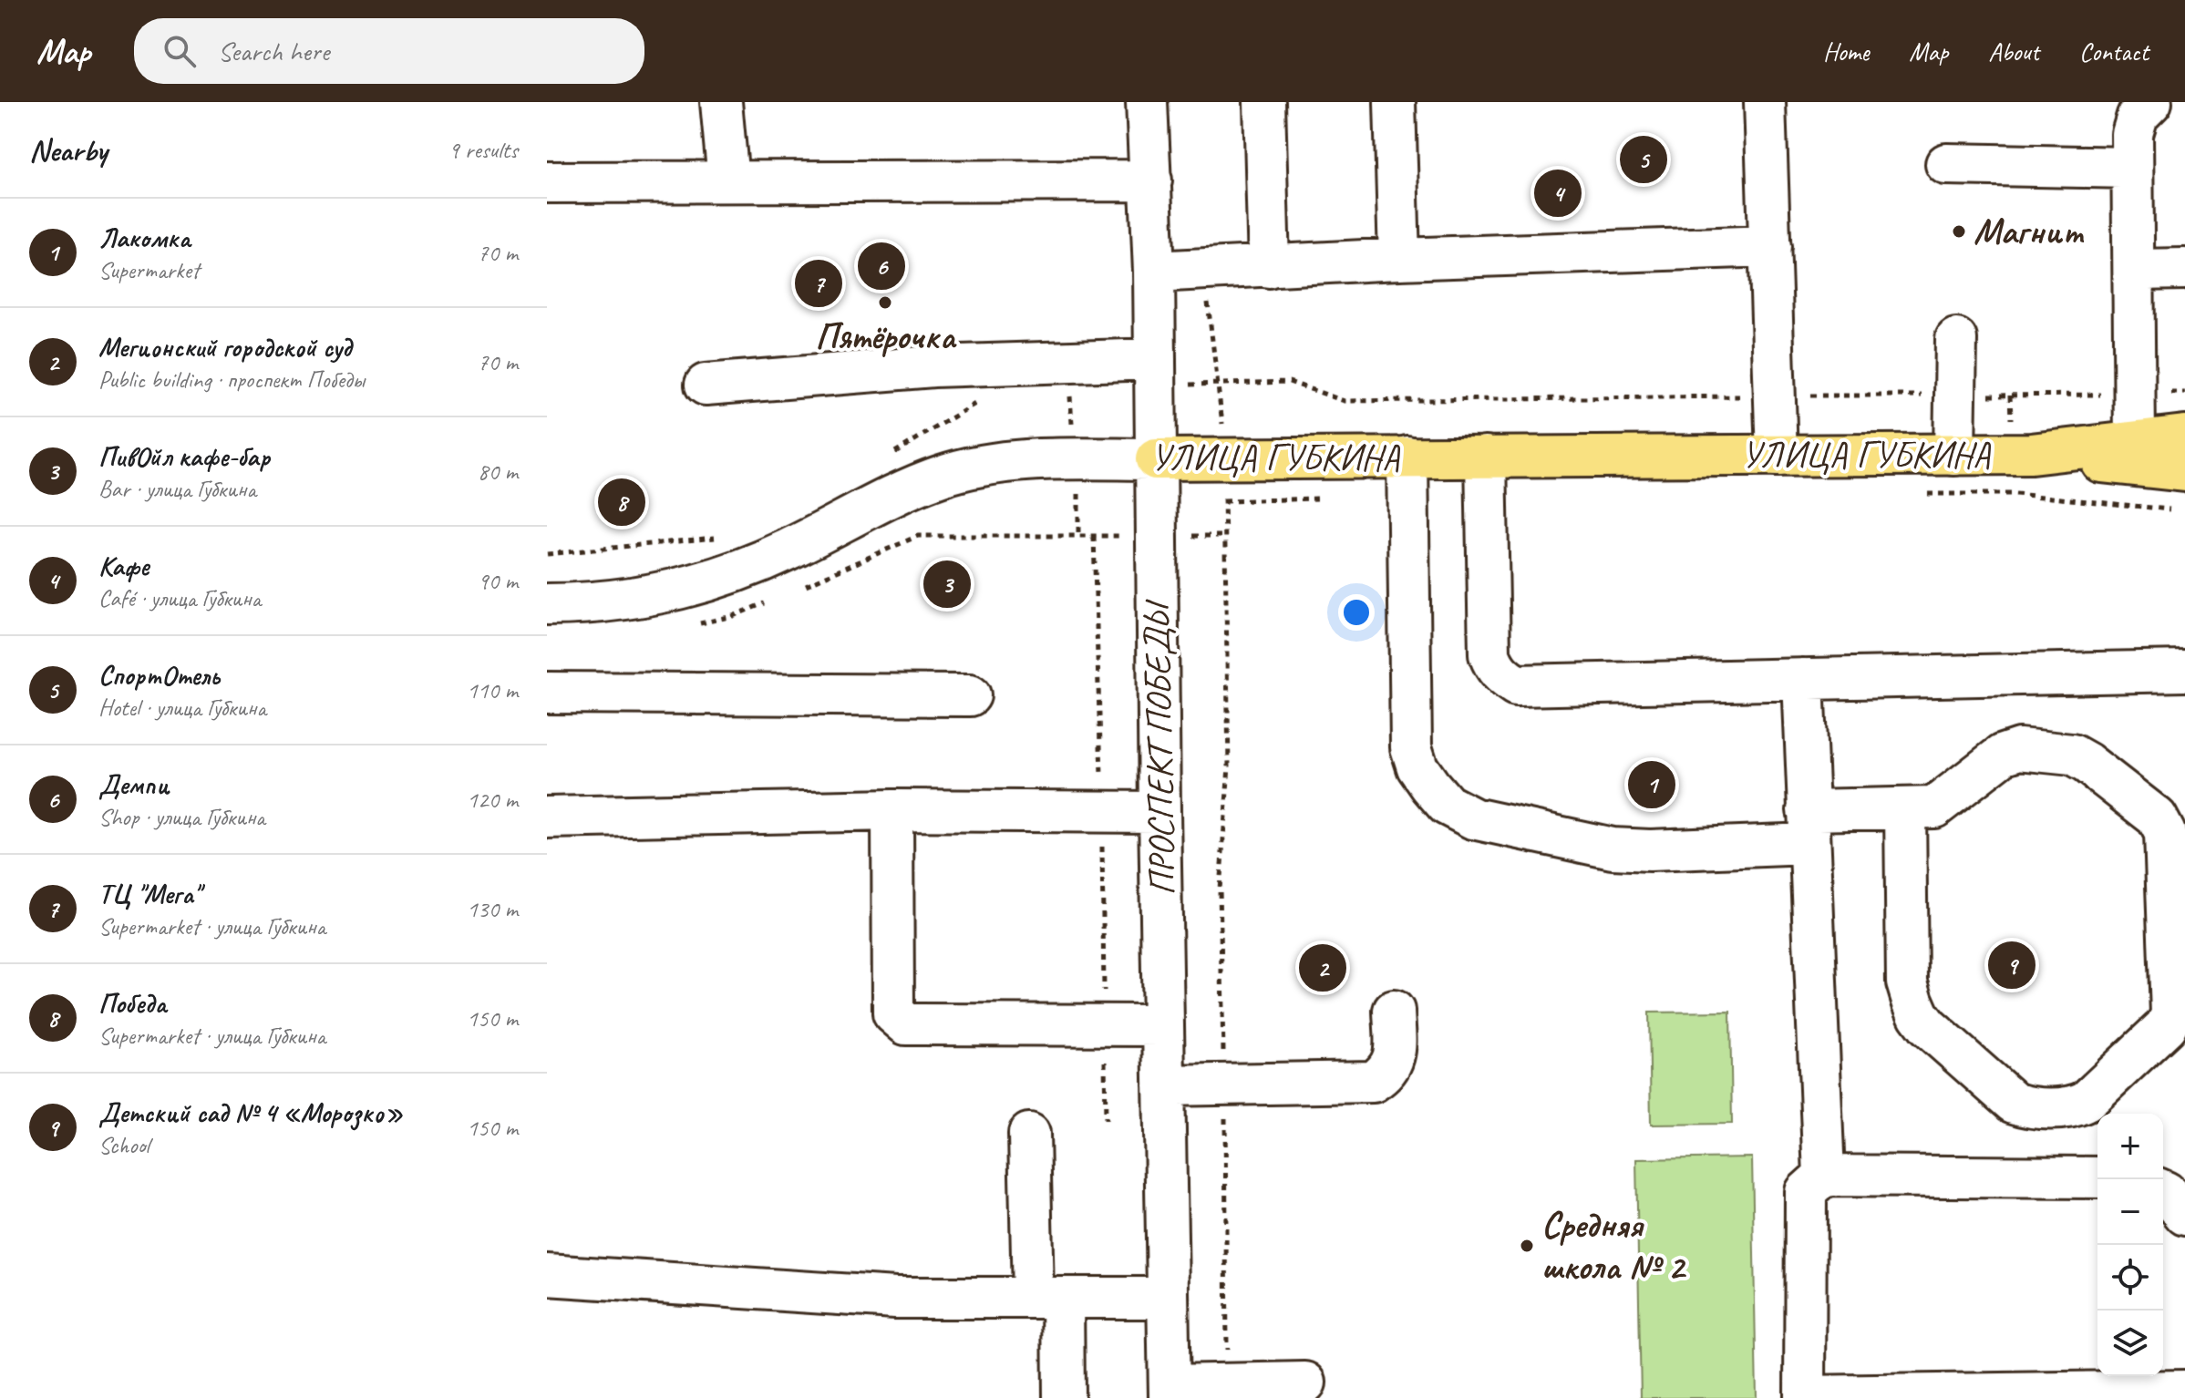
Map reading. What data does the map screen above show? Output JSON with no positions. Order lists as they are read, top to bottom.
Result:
{
  "streets": {
    "main road": ["УЛИЦА ГУБКИНА"],
    "street": ["ПРОСПЕКТ ПОБЕДЫ"]
  },
  "crossings": [
    ["УЛИЦА ГУБКИНА", "ПРОСПЕКТ ПОБЕДЫ"]
  ],
  "places": ["Магнит", "Пятёрочка", "Средняя школа № 2"],
  "page": {
    "header": "Map",
    "search": "Search here",
    "nav": [
      "Home",
      "Map",
      "About",
      "Contact"
    ],
    "heading": ["Nearby", "9 results"],
    "pins": [
      "5",
      "4",
      "6",
      "7",
      "8",
      "3",
      "1",
      "9",
      "2"
    ],
    "list": [
      {
        "mark": "1",
        "name": "Лакомка",
        "note": "Supermarket",
        "value": "70 m"
      },
      {
        "mark": "2",
        "name": "Мегионский городской суд",
        "note": "Public building · проспект Победы",
        "value": "70 m"
      },
      {
        "mark": "3",
        "name": "ПивОйл кафе-бар",
        "note": "Bar · улица Губкина",
        "value": "80 m"
      },
      {
        "mark": "4",
        "name": "Кафе",
        "note": "Café · улица Губкина",
        "value": "90 m"
      },
      {
        "mark": "5",
        "name": "СпортОтель",
        "note": "Hotel · улица Губкина",
        "value": "110 m"
      },
      {
        "mark": "6",
        "name": "Демпи",
        "note": "Shop · улица Губкина",
        "value": "120 m"
      },
      {
        "mark": "7",
        "name": "ТЦ \"Мега\"",
        "note": "Supermarket · улица Губкина",
        "value": "130 m"
      },
      {
        "mark": "8",
        "name": "Победа",
        "note": "Supermarket · улица Губкина",
        "value": "150 m"
      },
      {
        "mark": "9",
        "name": "Детский сад № 4 «Морозко»",
        "note": "School",
        "value": "150 m"
      }
    ],
    "map_buttons": ["+", "−"]
  }
}
